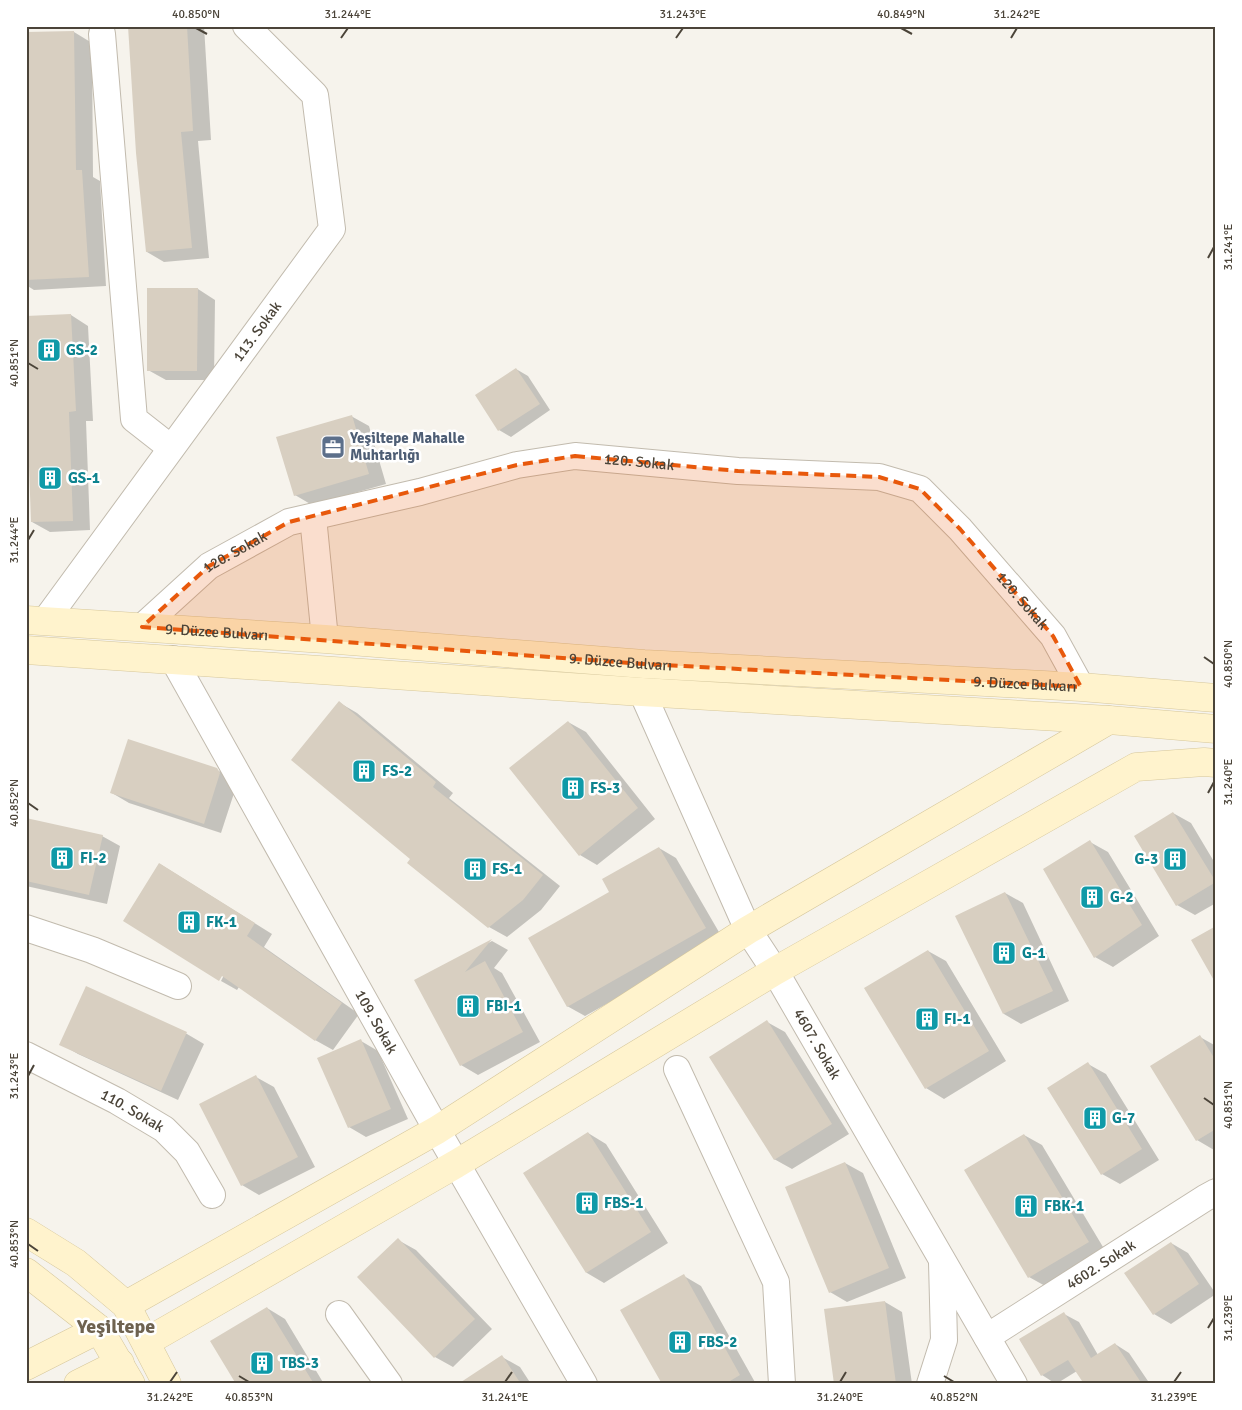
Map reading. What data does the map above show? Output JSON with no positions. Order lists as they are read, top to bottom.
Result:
{
  "streets": {
    "main road": ["9. Düzce Bulvarı"],
    "street": [
      "113. Sokak",
      "120. Sokak",
      "109. Sokak",
      "4607. Sokak",
      "110. Sokak",
      "4602. Sokak"
    ]
  },
  "crossings": [
    ["113. Sokak", "9. Düzce Bulvarı"],
    ["120. Sokak", "9. Düzce Bulvarı"],
    ["9. Düzce Bulvarı", "109. Sokak"],
    ["9. Düzce Bulvarı", "4607. Sokak"],
    ["4607. Sokak", "4602. Sokak"]
  ],
  "districts": ["Yeşiltepe"],
  "places": {
    "building": [
      "GS-2",
      "GS-1",
      "FS-2",
      "FS-3",
      "FI-2",
      "G-3",
      "FS-1",
      "G-2",
      "FK-1",
      "G-1",
      "FBI-1",
      "FI-1",
      "G-7",
      "FBS-1",
      "FBK-1",
      "FBS-2",
      "TBS-3"
    ],
    "office": ["Yeşiltepe Mahalle Muhtarlığı"]
  },
  "coordinates": [
    "40.850°N",
    "31.244°E",
    "31.243°E",
    "40.849°N",
    "31.242°E",
    "31.241°E",
    "40.851°N",
    "31.240°E",
    "40.852°N",
    "40.853°N",
    "31.239°E"
  ]
}
